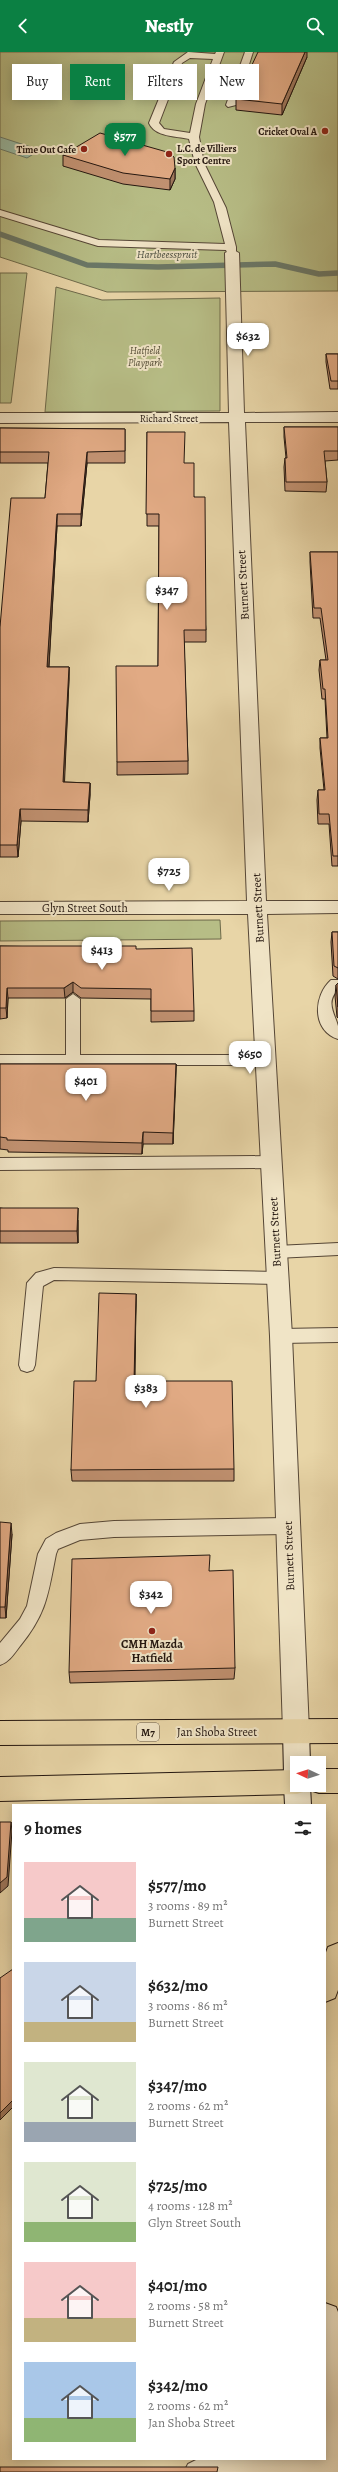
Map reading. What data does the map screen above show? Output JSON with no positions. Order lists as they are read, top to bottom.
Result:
{
  "streets": {
    "main road": ["M7", "Jan Shoba Street"],
    "street": ["Richard Street", "Burnett Street", "Glyn Street South"]
  },
  "crossings": [
    ["Richard Street", "Burnett Street"],
    ["Burnett Street", "Glyn Street South"],
    ["Burnett Street", "Jan Shoba Street"]
  ],
  "water": ["Hartbeesspruit"],
  "parks": ["Hatfield Playpark"],
  "places": [
    "Cricket Oval A",
    "Time Out Cafe",
    "L.C. de Villiers Sport Centre",
    "CMH Mazda Hatfield"
  ],
  "north": "left",
  "page": {
    "header": "Nestly",
    "chip": [
      "Buy",
      "Rent",
      "Filters",
      "New"
    ],
    "price": [
      "$577",
      "$632",
      "$347",
      "$725",
      "$413",
      "$650",
      "$401",
      "$383",
      "$342"
    ],
    "heading": "9 homes",
    "list": [
      {
        "name": "$577/mo",
        "note": "3 rooms · 89 m² · Burnett Street"
      },
      {
        "name": "$632/mo",
        "note": "3 rooms · 86 m² · Burnett Street"
      },
      {
        "name": "$347/mo",
        "note": "2 rooms · 62 m² · Burnett Street"
      },
      {
        "name": "$725/mo",
        "note": "4 rooms · 128 m² · Glyn Street South"
      },
      {
        "name": "$401/mo",
        "note": "2 rooms · 58 m² · Burnett Street"
      },
      {
        "name": "$342/mo",
        "note": "2 rooms · 62 m² · Jan Shoba Street"
      }
    ]
  }
}
